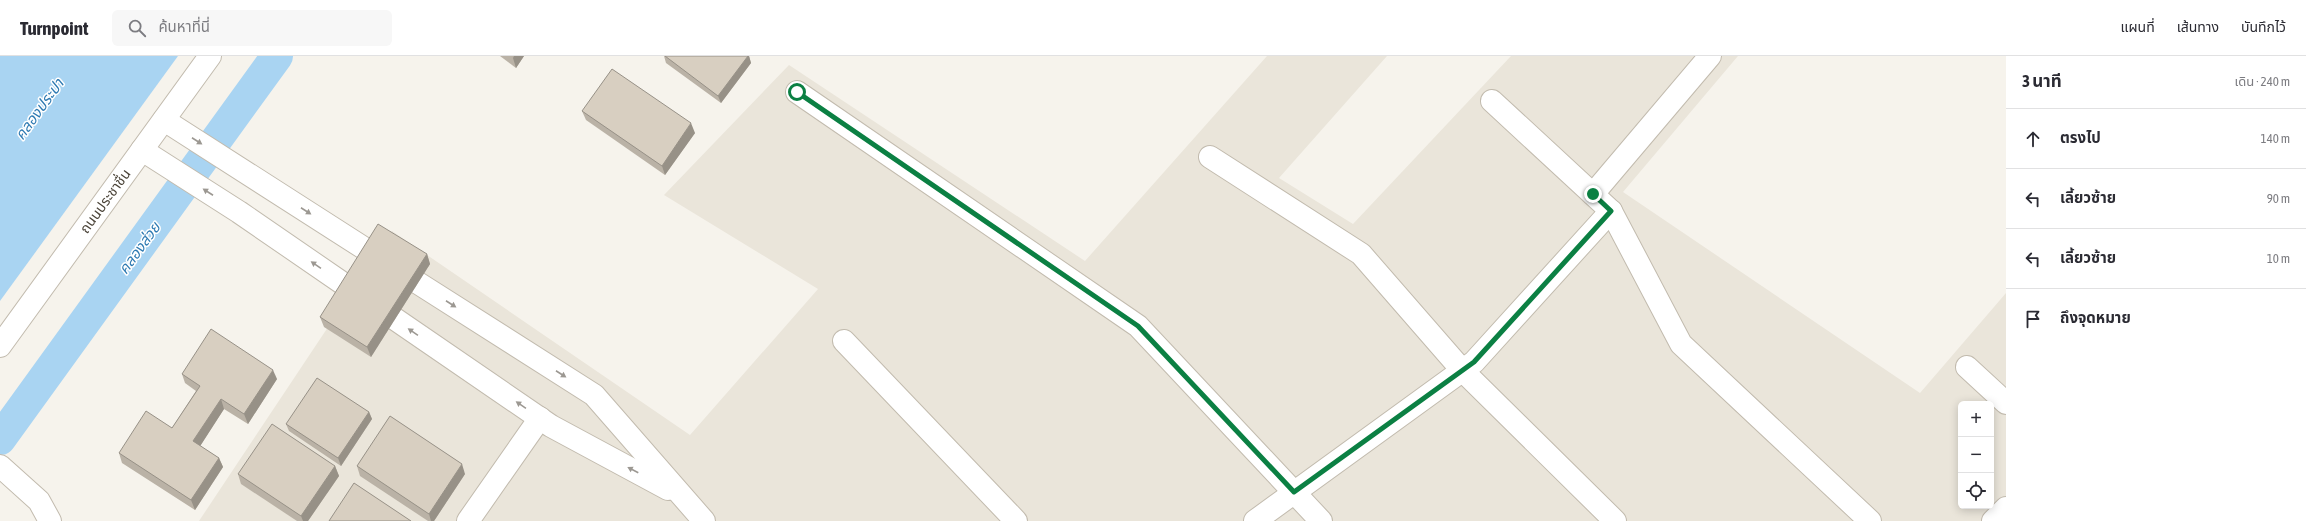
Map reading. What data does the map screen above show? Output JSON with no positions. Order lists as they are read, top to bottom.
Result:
{
  "streets": {
    "street": ["ถนนประชาชื่น"]
  },
  "water": ["คลองประปา", "คลองส่วย"],
  "page": {
    "header": "Turnpoint",
    "search": "ค้นหาที่นี่",
    "nav": ["แผนที่", "เส้นทาง", "บันทึกไว้"],
    "heading": ["3 นาที", "เดิน · 240 m"],
    "list": [
      ["ตรงไป", "140 m"],
      ["เลี้ยวซ้าย", "90 m"],
      ["เลี้ยวซ้าย", "10 m"],
      "ถึงจุดหมาย"
    ],
    "map_buttons": ["+", "−"]
  }
}
